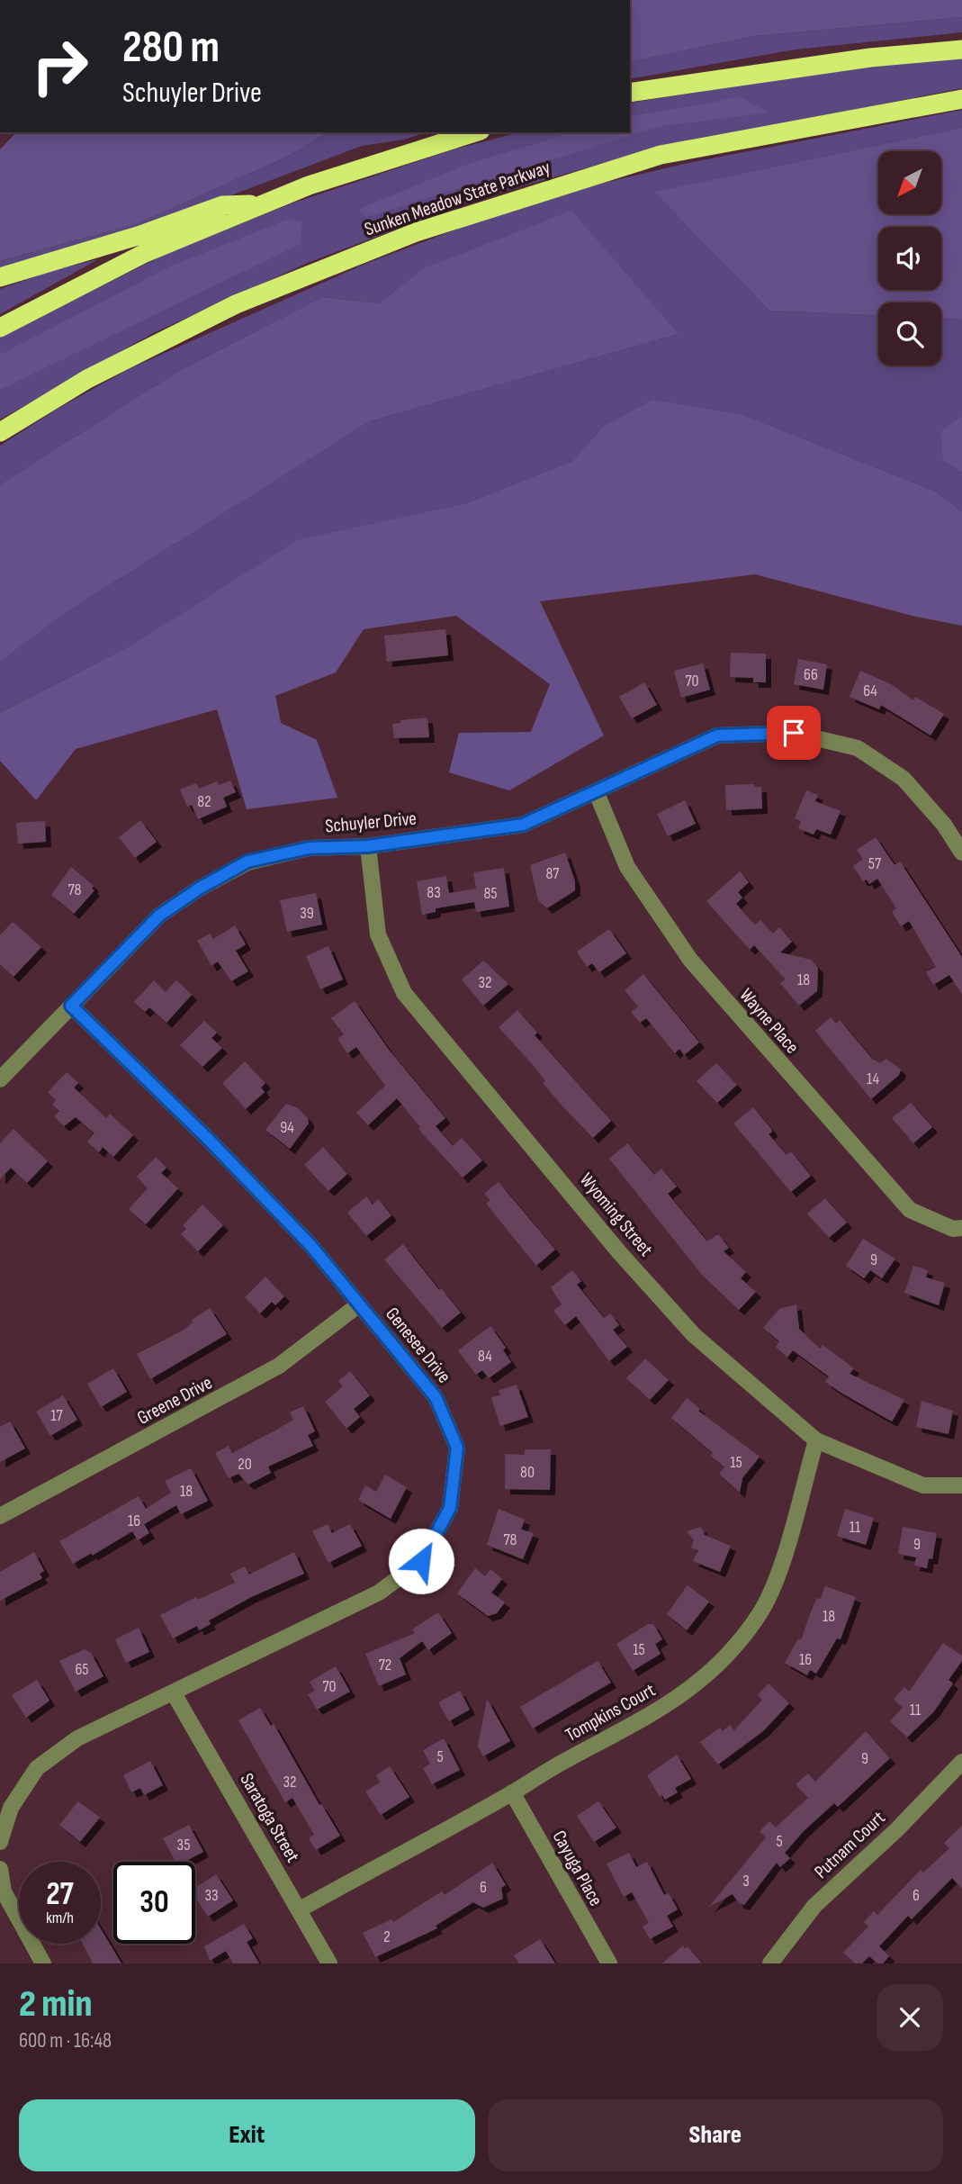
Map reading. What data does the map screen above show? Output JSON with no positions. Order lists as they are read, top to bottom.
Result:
{
  "streets": {
    "highway": ["Sunken Meadow State Parkway"],
    "street": [
      "Schuyler Drive",
      "Wayne Place",
      "Wyoming Street",
      "Genesee Drive",
      "Greene Drive",
      "Tompkins Court",
      "Saratoga Street",
      "Putnam Court",
      "Cayuga Place"
    ]
  },
  "crossings": [
    ["Schuyler Drive", "Wayne Place"],
    ["Schuyler Drive", "Wyoming Street"],
    ["Schuyler Drive", "Genesee Drive"],
    ["Wyoming Street", "Tompkins Court"],
    ["Genesee Drive", "Greene Drive"],
    ["Genesee Drive", "Saratoga Street"],
    ["Tompkins Court", "Saratoga Street"],
    ["Tompkins Court", "Cayuga Place"]
  ],
  "house_numbers": [
    "66",
    "70",
    "64",
    "82",
    "57",
    "87",
    "78",
    "83",
    "85",
    "39",
    "18",
    "32",
    "14",
    "94",
    "9",
    "84",
    "17",
    "15",
    "20",
    "80",
    "18",
    "16",
    "11",
    "78",
    "9",
    "18",
    "15",
    "16",
    "72",
    "65",
    "70",
    "11",
    "5",
    "9",
    "32",
    "5",
    "35",
    "3",
    "6",
    "33",
    "6",
    "2"
  ],
  "north": "bottom left",
  "page": {
    "turn": ["280 m", "Schuyler Drive"],
    "speed": "27 km/h",
    "limit": "30",
    "heading": ["2 min", "600 m · 16:48"],
    "buttons": ["Exit", "Share"]
  }
}
